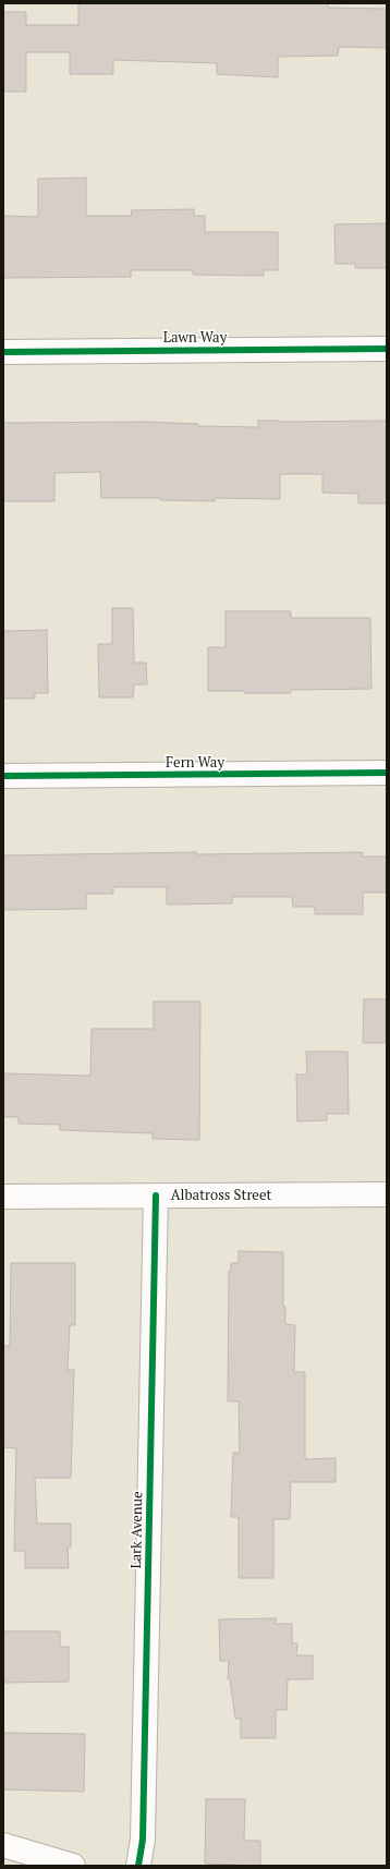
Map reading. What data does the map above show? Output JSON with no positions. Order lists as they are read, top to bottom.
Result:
{
  "streets": {
    "street": [
      "Lawn Way",
      "Fern Way",
      "Albatross Street",
      "Lark Avenue"
    ]
  },
  "crossings": [
    ["Albatross Street", "Lark Avenue"]
  ]
}
